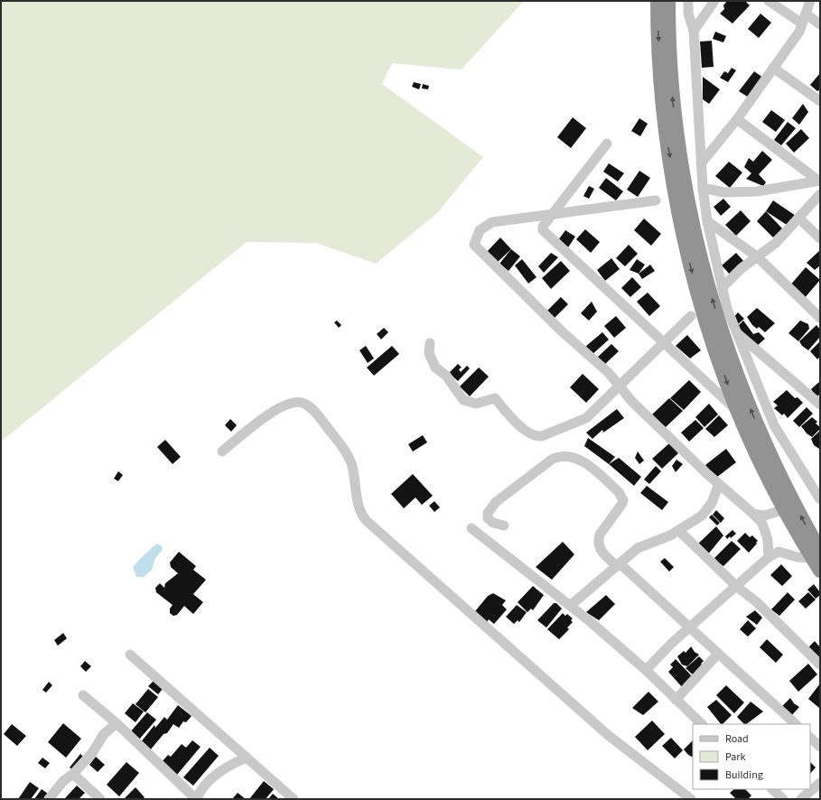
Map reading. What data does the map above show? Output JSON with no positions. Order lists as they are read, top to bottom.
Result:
{
  "legend": ["Road", "Park", "Building"]
}
